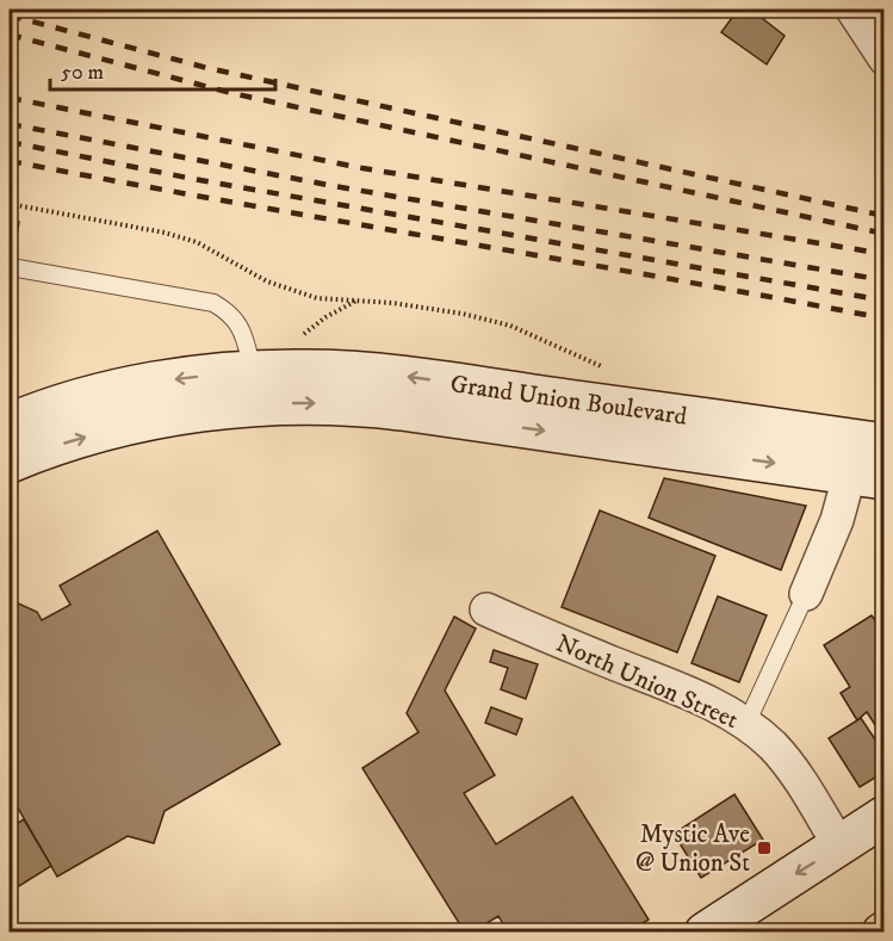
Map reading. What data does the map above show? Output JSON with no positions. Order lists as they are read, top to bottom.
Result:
{
  "streets": {
    "street": ["Grand Union Boulevard", "North Union Street"]
  },
  "places": {
    "transit": ["Mystic Ave @ Union St"]
  },
  "scale_bar": "50 m"
}
